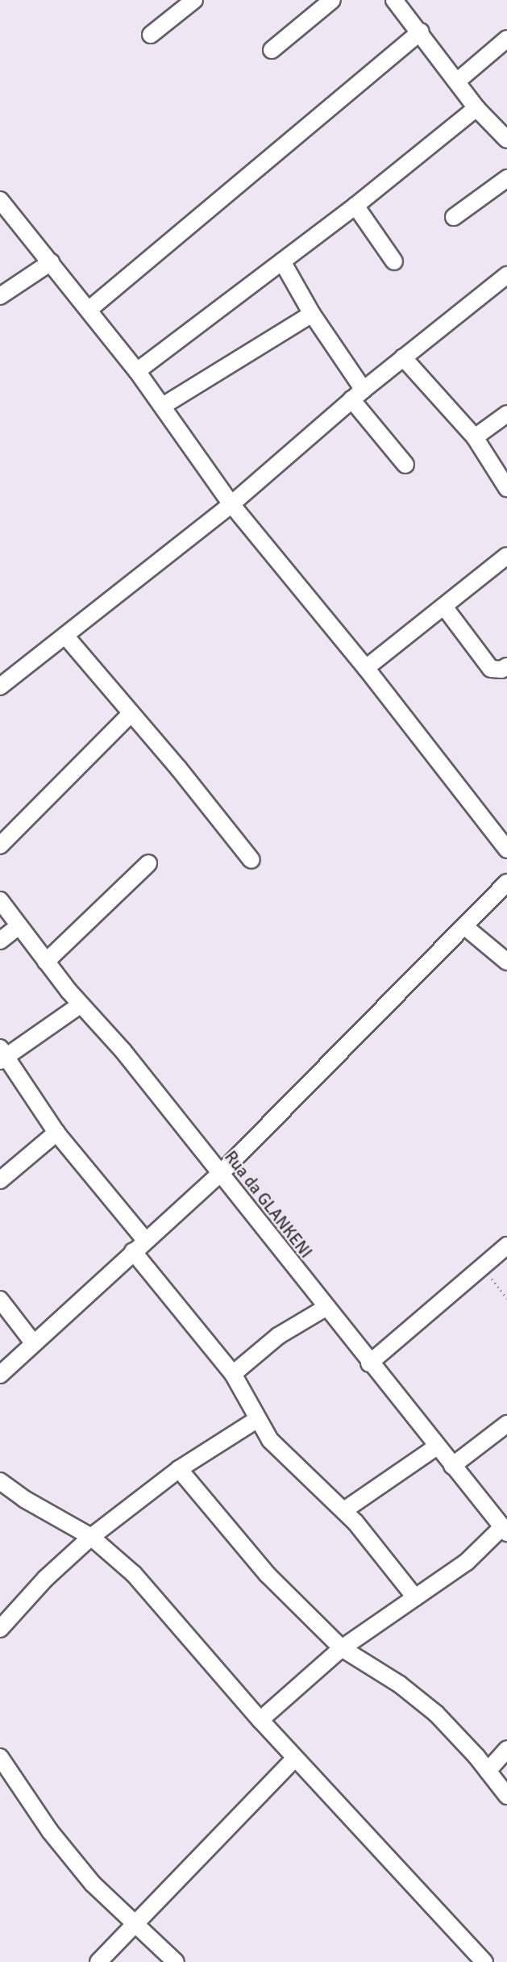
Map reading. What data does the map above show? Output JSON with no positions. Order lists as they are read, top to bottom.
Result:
{
  "streets": {
    "street": ["Rua da GLANKENI"]
  }
}
